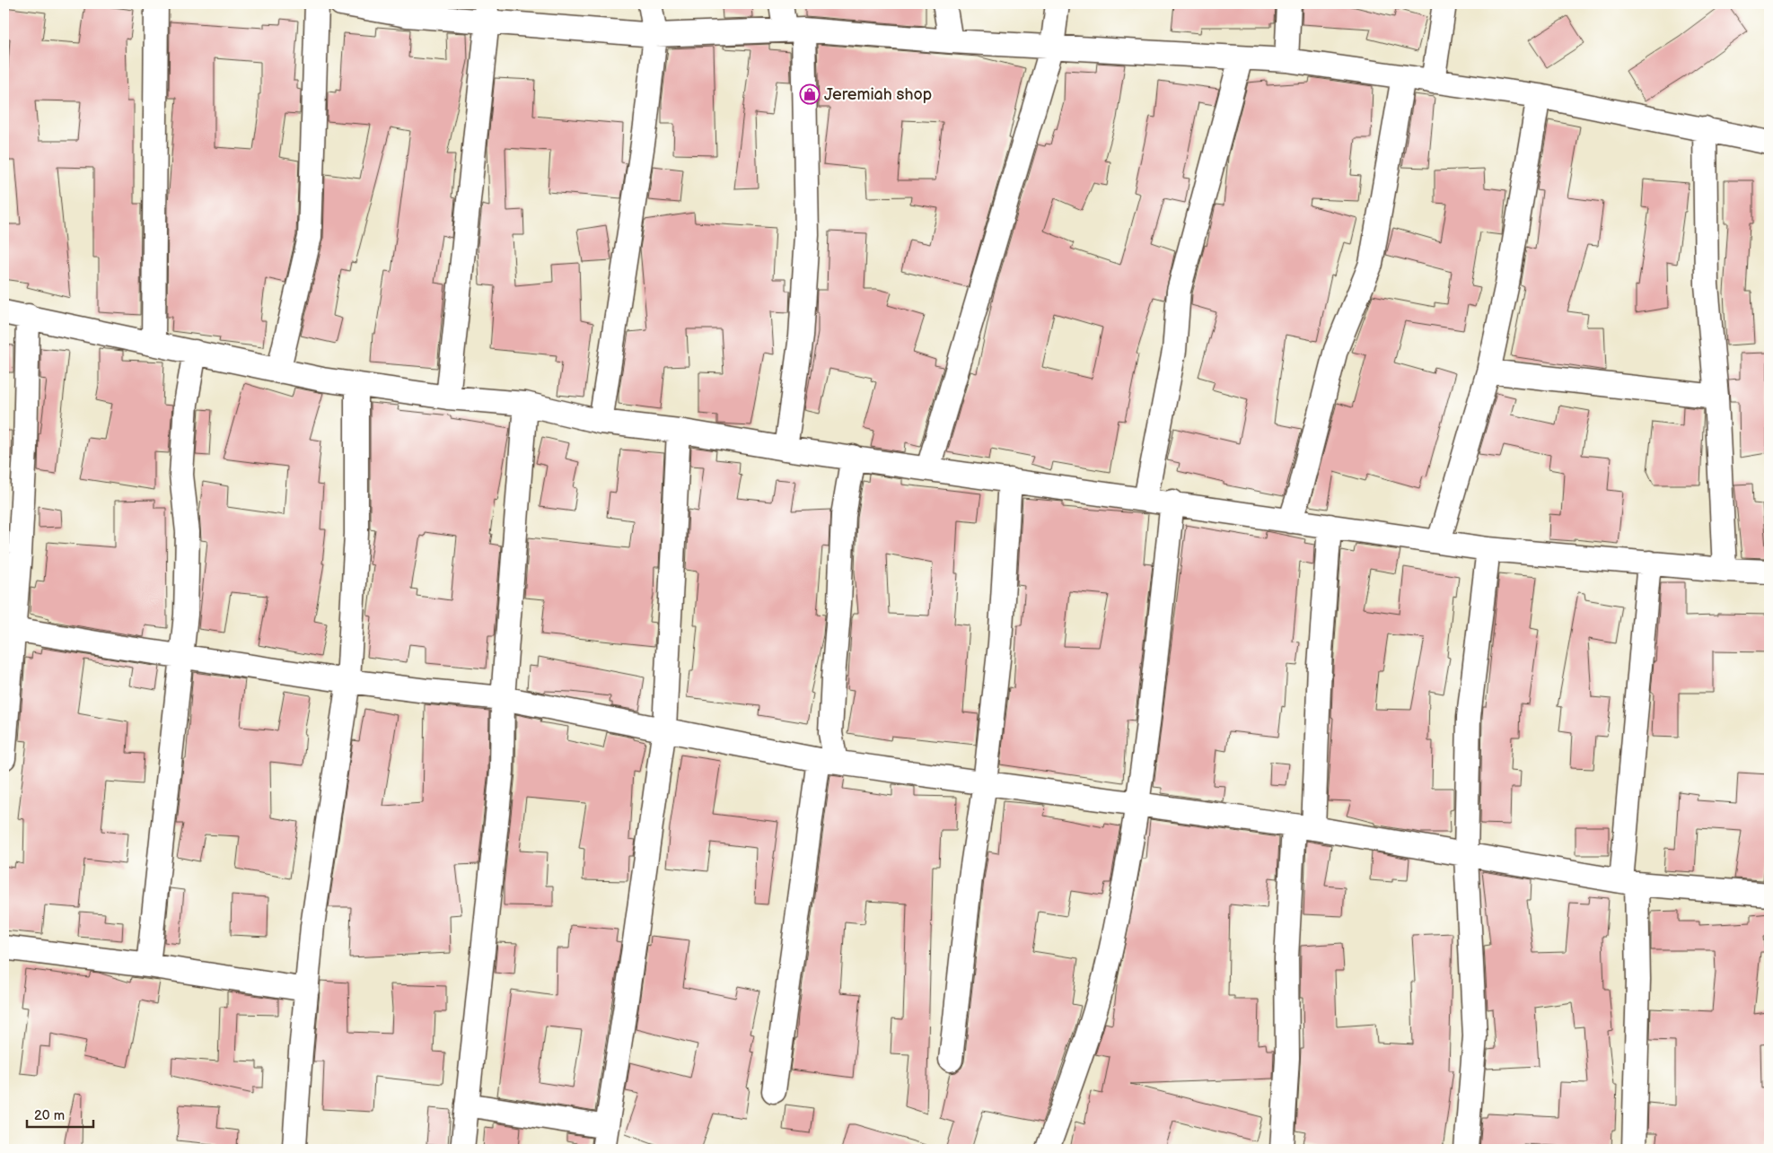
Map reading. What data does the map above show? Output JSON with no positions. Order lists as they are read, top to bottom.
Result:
{
  "places": {
    "shop": ["Jeremiah shop"]
  },
  "scale_bar": "20 m"
}
